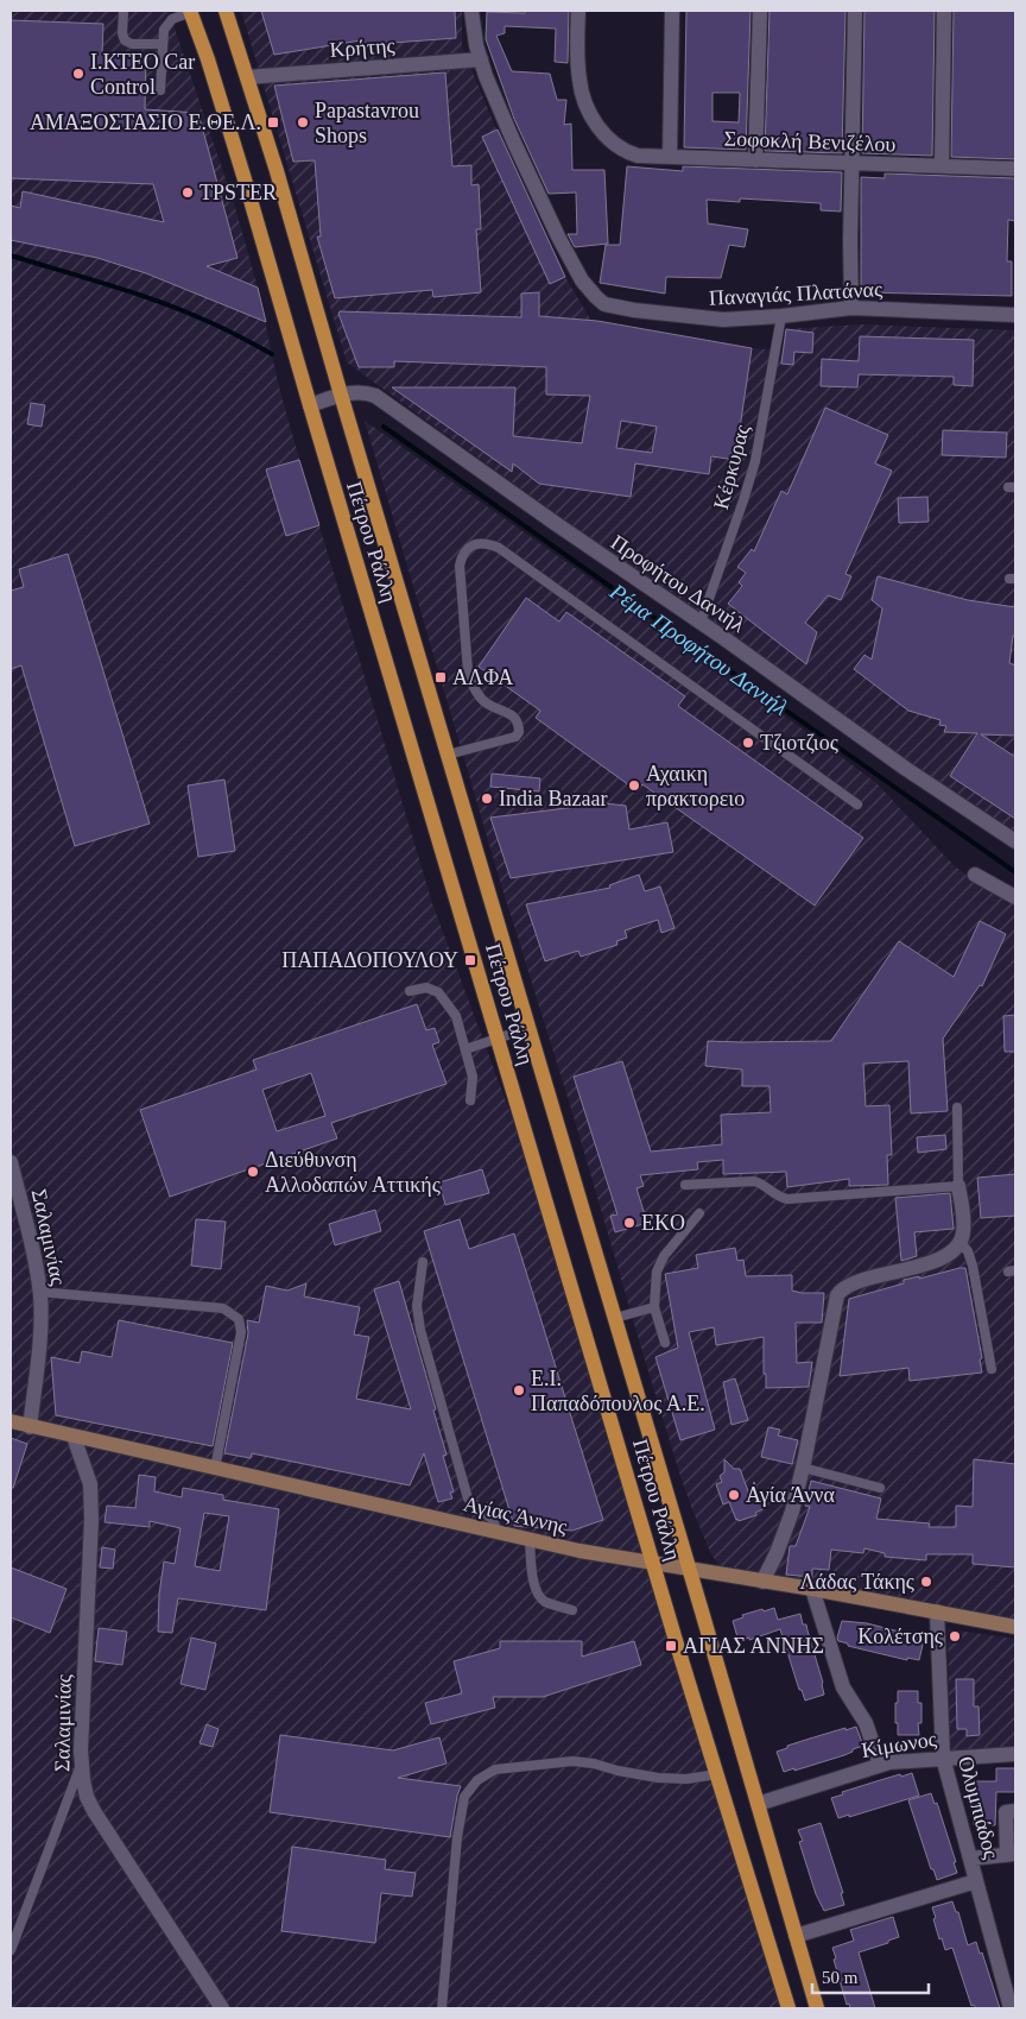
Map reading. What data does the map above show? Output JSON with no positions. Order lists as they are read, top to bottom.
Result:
{
  "streets": {
    "main road": ["Πέτρου Ράλλη"],
    "street": [
      "Κρήτης",
      "Σοφοκλή Βενιζέλου",
      "Παναγιάς Πλατάνας",
      "Προφήτου Δανιήλ",
      "Σαλαμινίας",
      "Αγίας Άννης",
      "Κίμωνος",
      "Ολυμπιάδος"
    ],
    "lane": ["Κέρκυρας"]
  },
  "crossings": [
    ["Κρήτης", "Παναγιάς Πλατάνας"],
    ["Κρήτης", "Πέτρου Ράλλη"],
    ["Παναγιάς Πλατάνας", "Κέρκυρας"],
    ["Κέρκυρας", "Προφήτου Δανιήλ"],
    ["Πέτρου Ράλλη", "Προφήτου Δανιήλ"],
    ["Πέτρου Ράλλη", "Αγίας Άννης"],
    ["Πέτρου Ράλλη", "Κίμωνος"],
    ["Σαλαμινίας", "Αγίας Άννης"],
    ["Αγίας Άννης", "Ολυμπιάδος"],
    ["Κίμωνος", "Ολυμπιάδος"]
  ],
  "water": ["Ρέμα Προφήτου Δανιήλ"],
  "places": {
    "other": [
      "Ι.ΚΤΕΟ Car Control",
      "Papastavrou Shops",
      "TPSTER",
      "Τζιοτζιος",
      "Αχαικη πρακτορειο",
      "India Bazaar",
      "Διεύθυνση Αλλοδαπών Αττικής",
      "EKO",
      "Ε.Ι. Παπαδόπουλος Α.Ε.",
      "Αγία Άννα",
      "Λάδας Τάκης",
      "Κολέτσης"
    ],
    "transit": [
      "ΑΜΑΞΟΣΤΑΣΙΟ Ε.ΘΕ.Λ.",
      "ΑΛΦΑ",
      "ΠΑΠΑΔΟΠΟΥΛΟΥ",
      "ΑΓΙΑΣ ΑΝΝΗΣ"
    ]
  },
  "scale_bar": "50 m"
}
